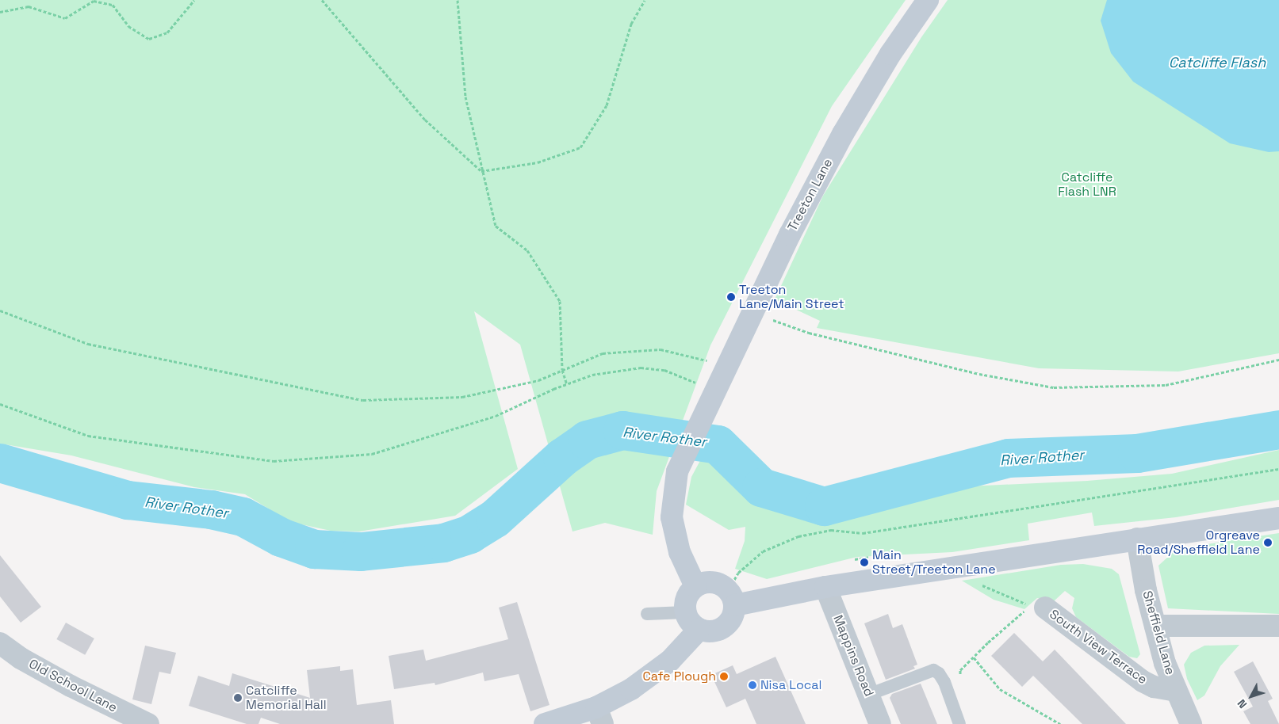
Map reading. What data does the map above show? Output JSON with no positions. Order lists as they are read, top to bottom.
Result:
{
  "streets": {
    "main road": ["Treeton Lane"],
    "street": [
      "Sheffield Lane",
      "South View Terrace",
      "Mappins Road",
      "Old School Lane"
    ]
  },
  "crossings": [
    ["Sheffield Lane", "South View Terrace"]
  ],
  "water": ["Catcliffe Flash", "River Rother"],
  "parks": ["Catcliffe Flash LNR"],
  "places": [
    "Treeton Lane/Main Street",
    "Orgreave Road/Sheffield Lane",
    "Main Street/Treeton Lane",
    "Cafe Plough",
    "Nisa Local",
    "Catcliffe Memorial Hall"
  ],
  "north": "bottom left"
}
